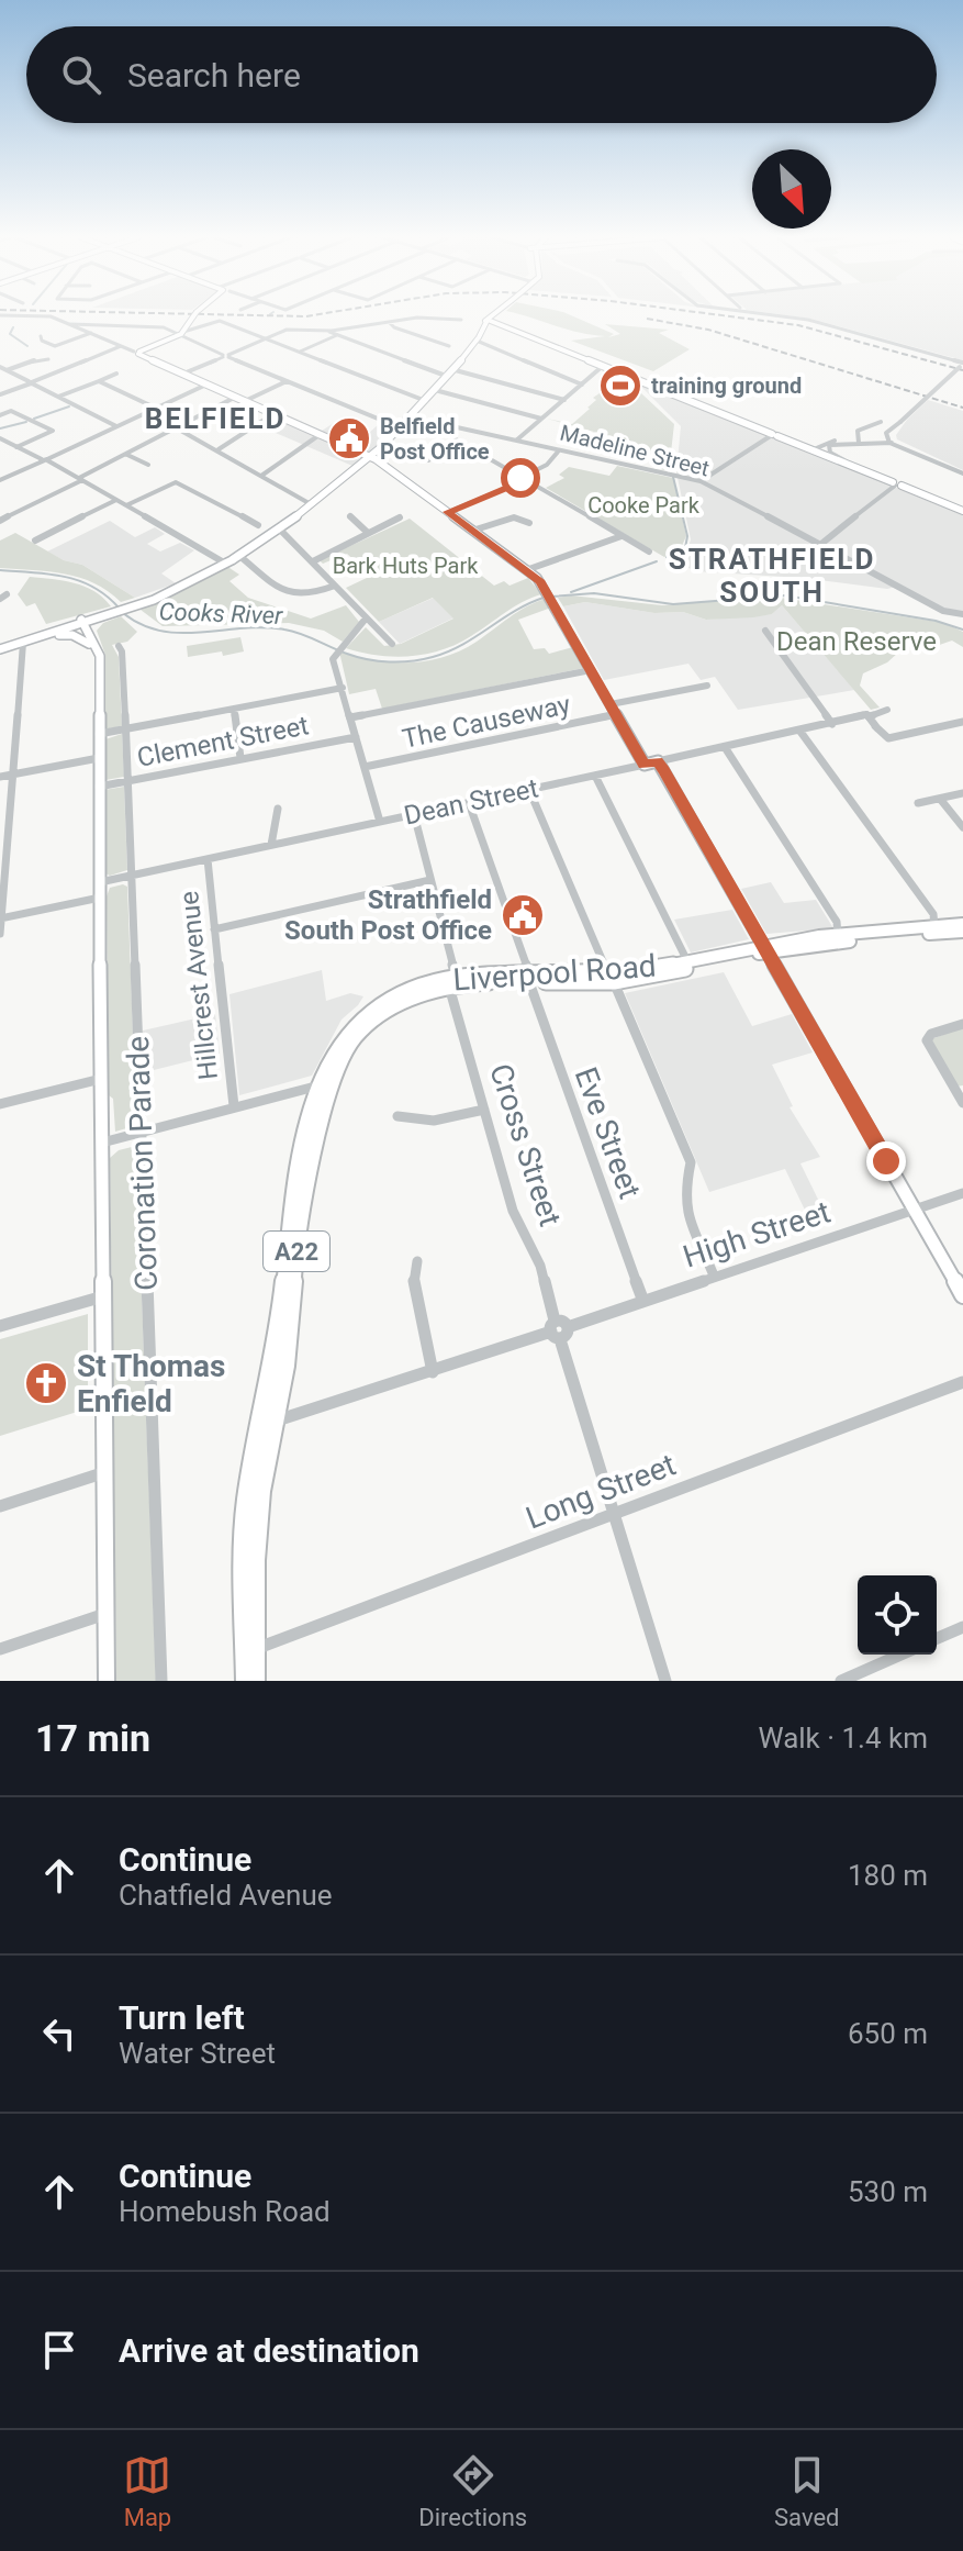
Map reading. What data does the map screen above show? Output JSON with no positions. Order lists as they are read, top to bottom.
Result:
{
  "streets": {
    "highway": ["Liverpool Road", "A22"],
    "main road": ["Dean Street", "Coronation Parade"],
    "street": [
      "Madeline Street",
      "The Causeway",
      "Clement Street",
      "Hillcrest Avenue",
      "Eve Street",
      "Cross Street",
      "High Street",
      "Long Street"
    ]
  },
  "crossings": [
    ["Clement Street", "Coronation Parade"],
    ["Dean Street", "Hillcrest Avenue"],
    ["Dean Street", "Eve Street"],
    ["Dean Street", "Cross Street"],
    ["Dean Street", "Coronation Parade"],
    ["Liverpool Road", "Eve Street"],
    ["Liverpool Road", "Cross Street"],
    ["Liverpool Road", "High Street"],
    ["Liverpool Road", "Long Street"],
    ["Eve Street", "High Street"],
    ["Cross Street", "High Street"],
    ["Cross Street", "Long Street"]
  ],
  "districts": ["BELFIELD", "STRATHFIELD SOUTH"],
  "water": ["Cooks River"],
  "parks": ["Cooke Park", "Bark Huts Park", "Dean Reserve"],
  "places": {
    "sports": ["training ground"],
    "public building": ["Belfield Post Office", "Strathfield South Post Office"],
    "church": ["St Thomas Enfield"]
  },
  "north": "bottom right",
  "page": {
    "search": "Search here",
    "heading": ["17 min", "Walk · 1.4 km"],
    "list": [
      ["Continue", "Chatfield Avenue", "180 m"],
      ["Turn left", "Water Street", "650 m"],
      ["Continue", "Homebush Road", "530 m"],
      "Arrive at destination"
    ],
    "nav": ["Map", "Directions", "Saved"]
  }
}
